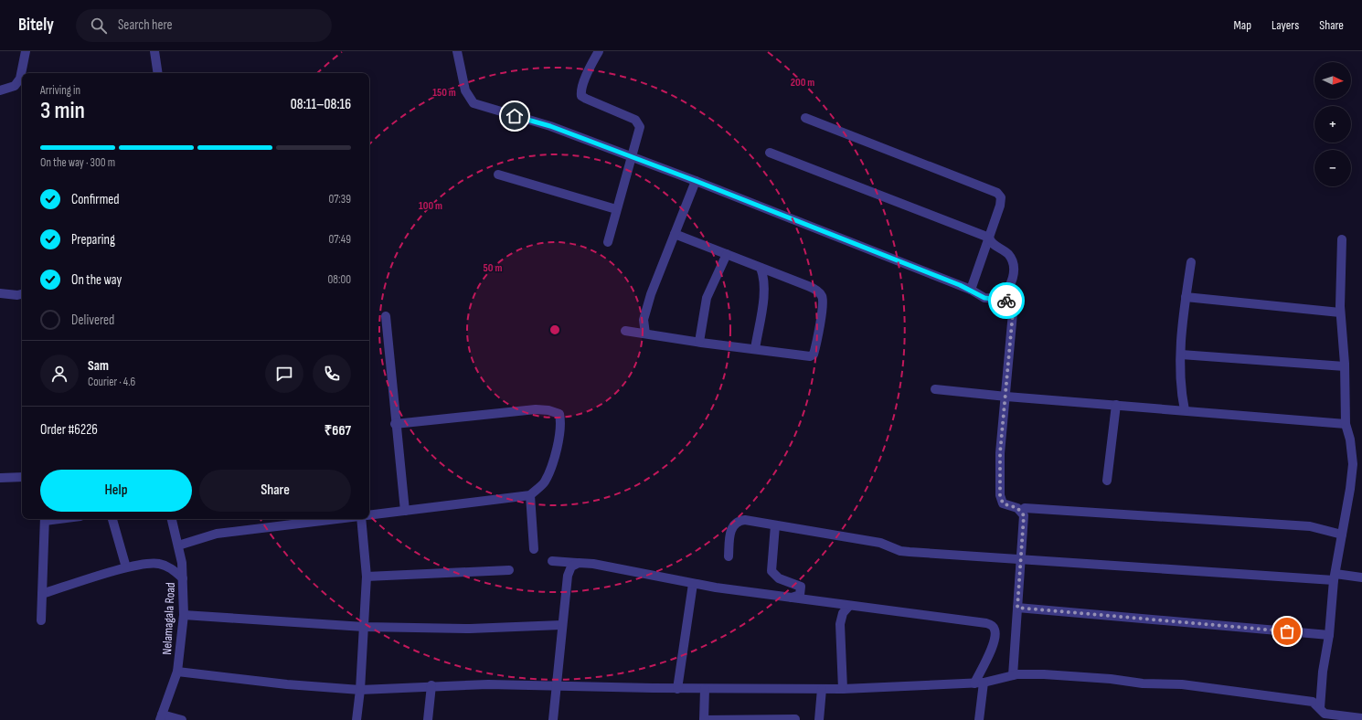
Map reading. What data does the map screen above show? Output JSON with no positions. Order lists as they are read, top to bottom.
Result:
{
  "streets": {
    "street": ["Nelamagala Road"]
  },
  "north": "right",
  "page": {
    "header": "Bitely",
    "search": "Search here",
    "nav": ["Map", "Layers", "Share"],
    "map_buttons": ["+", "−"],
    "heading": ["3 min", "Arriving in", "08:11–08:16"],
    "panel": [
      "Sam",
      "Courier · 4.6",
      "Order #6226",
      "₹667"
    ],
    "bar": "On the way · 300 m",
    "list": [
      ["Confirmed", "07:39"],
      ["Preparing", "07:49"],
      ["On the way", "08:00"],
      "Delivered"
    ],
    "buttons": ["Help", "Share"]
  },
  "rings": [
    "200 m",
    "150 m",
    "100 m",
    "50 m"
  ]
}
